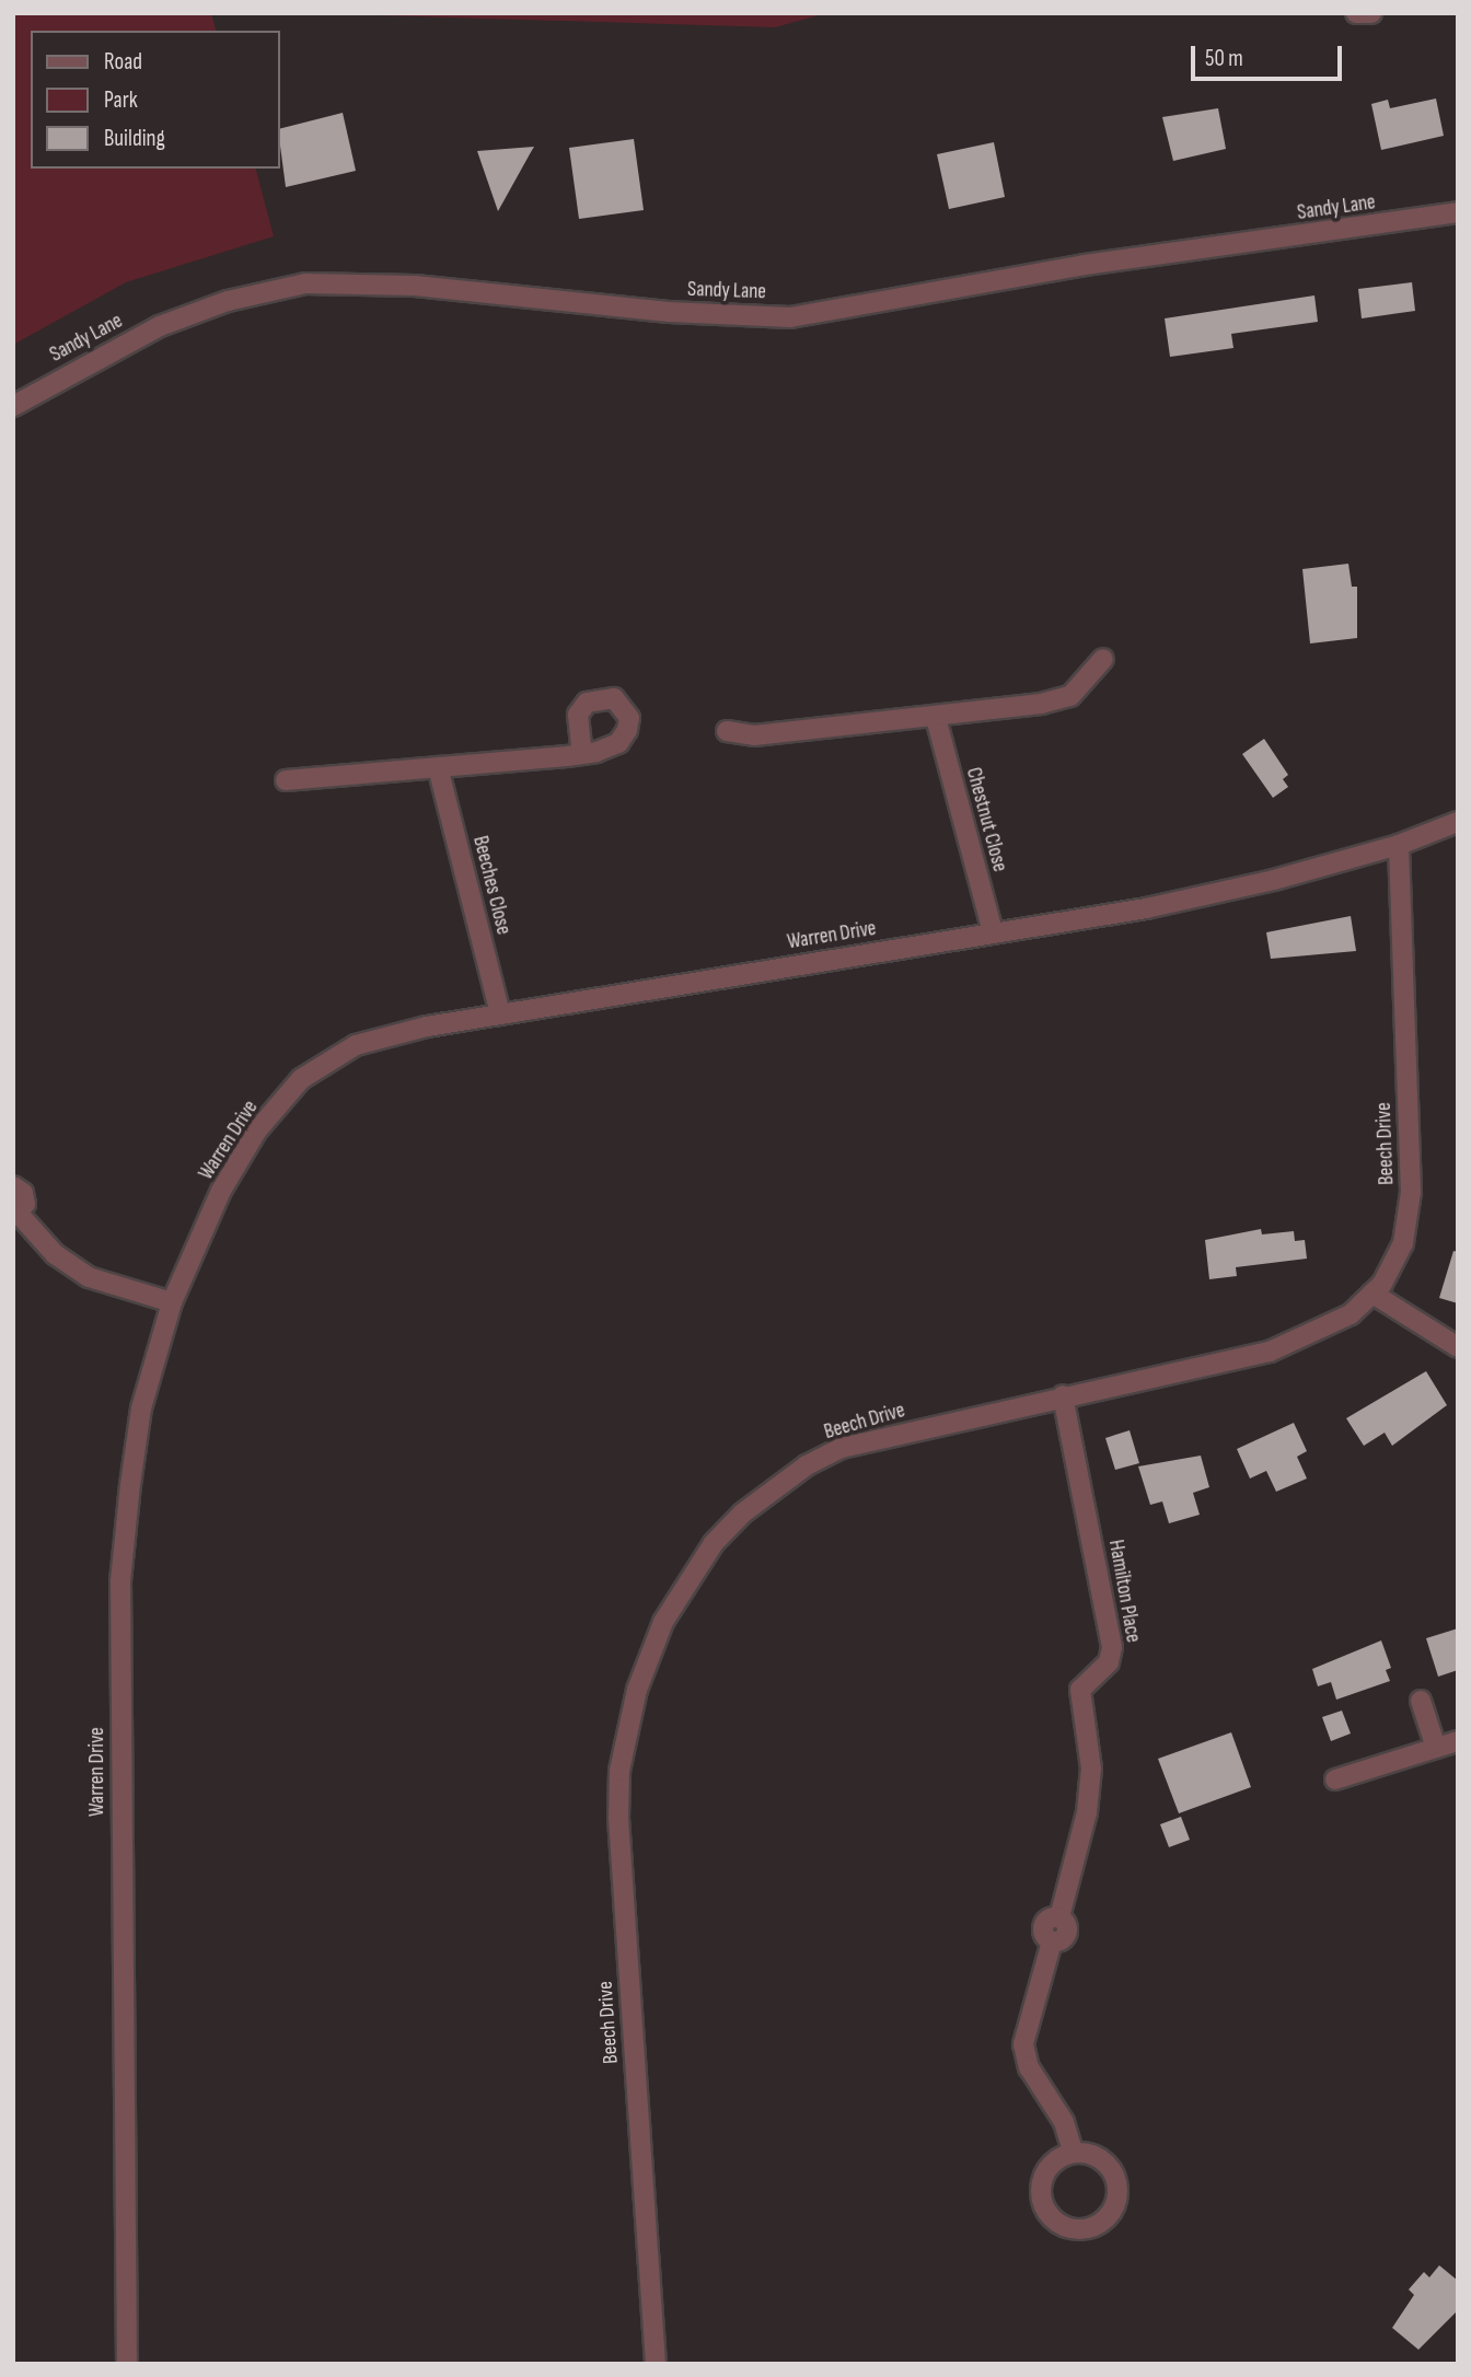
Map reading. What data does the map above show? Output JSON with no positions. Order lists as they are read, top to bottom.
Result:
{
  "streets": {
    "street": [
      "Sandy Lane",
      "Chestnut Close",
      "Beeches Close",
      "Warren Drive",
      "Beech Drive",
      "Hamilton Place"
    ]
  },
  "crossings": [
    ["Chestnut Close", "Warren Drive"],
    ["Beeches Close", "Warren Drive"],
    ["Warren Drive", "Beech Drive"],
    ["Beech Drive", "Hamilton Place"]
  ],
  "legend": ["Road", "Park", "Building"],
  "scale_bar": "50 m"
}
